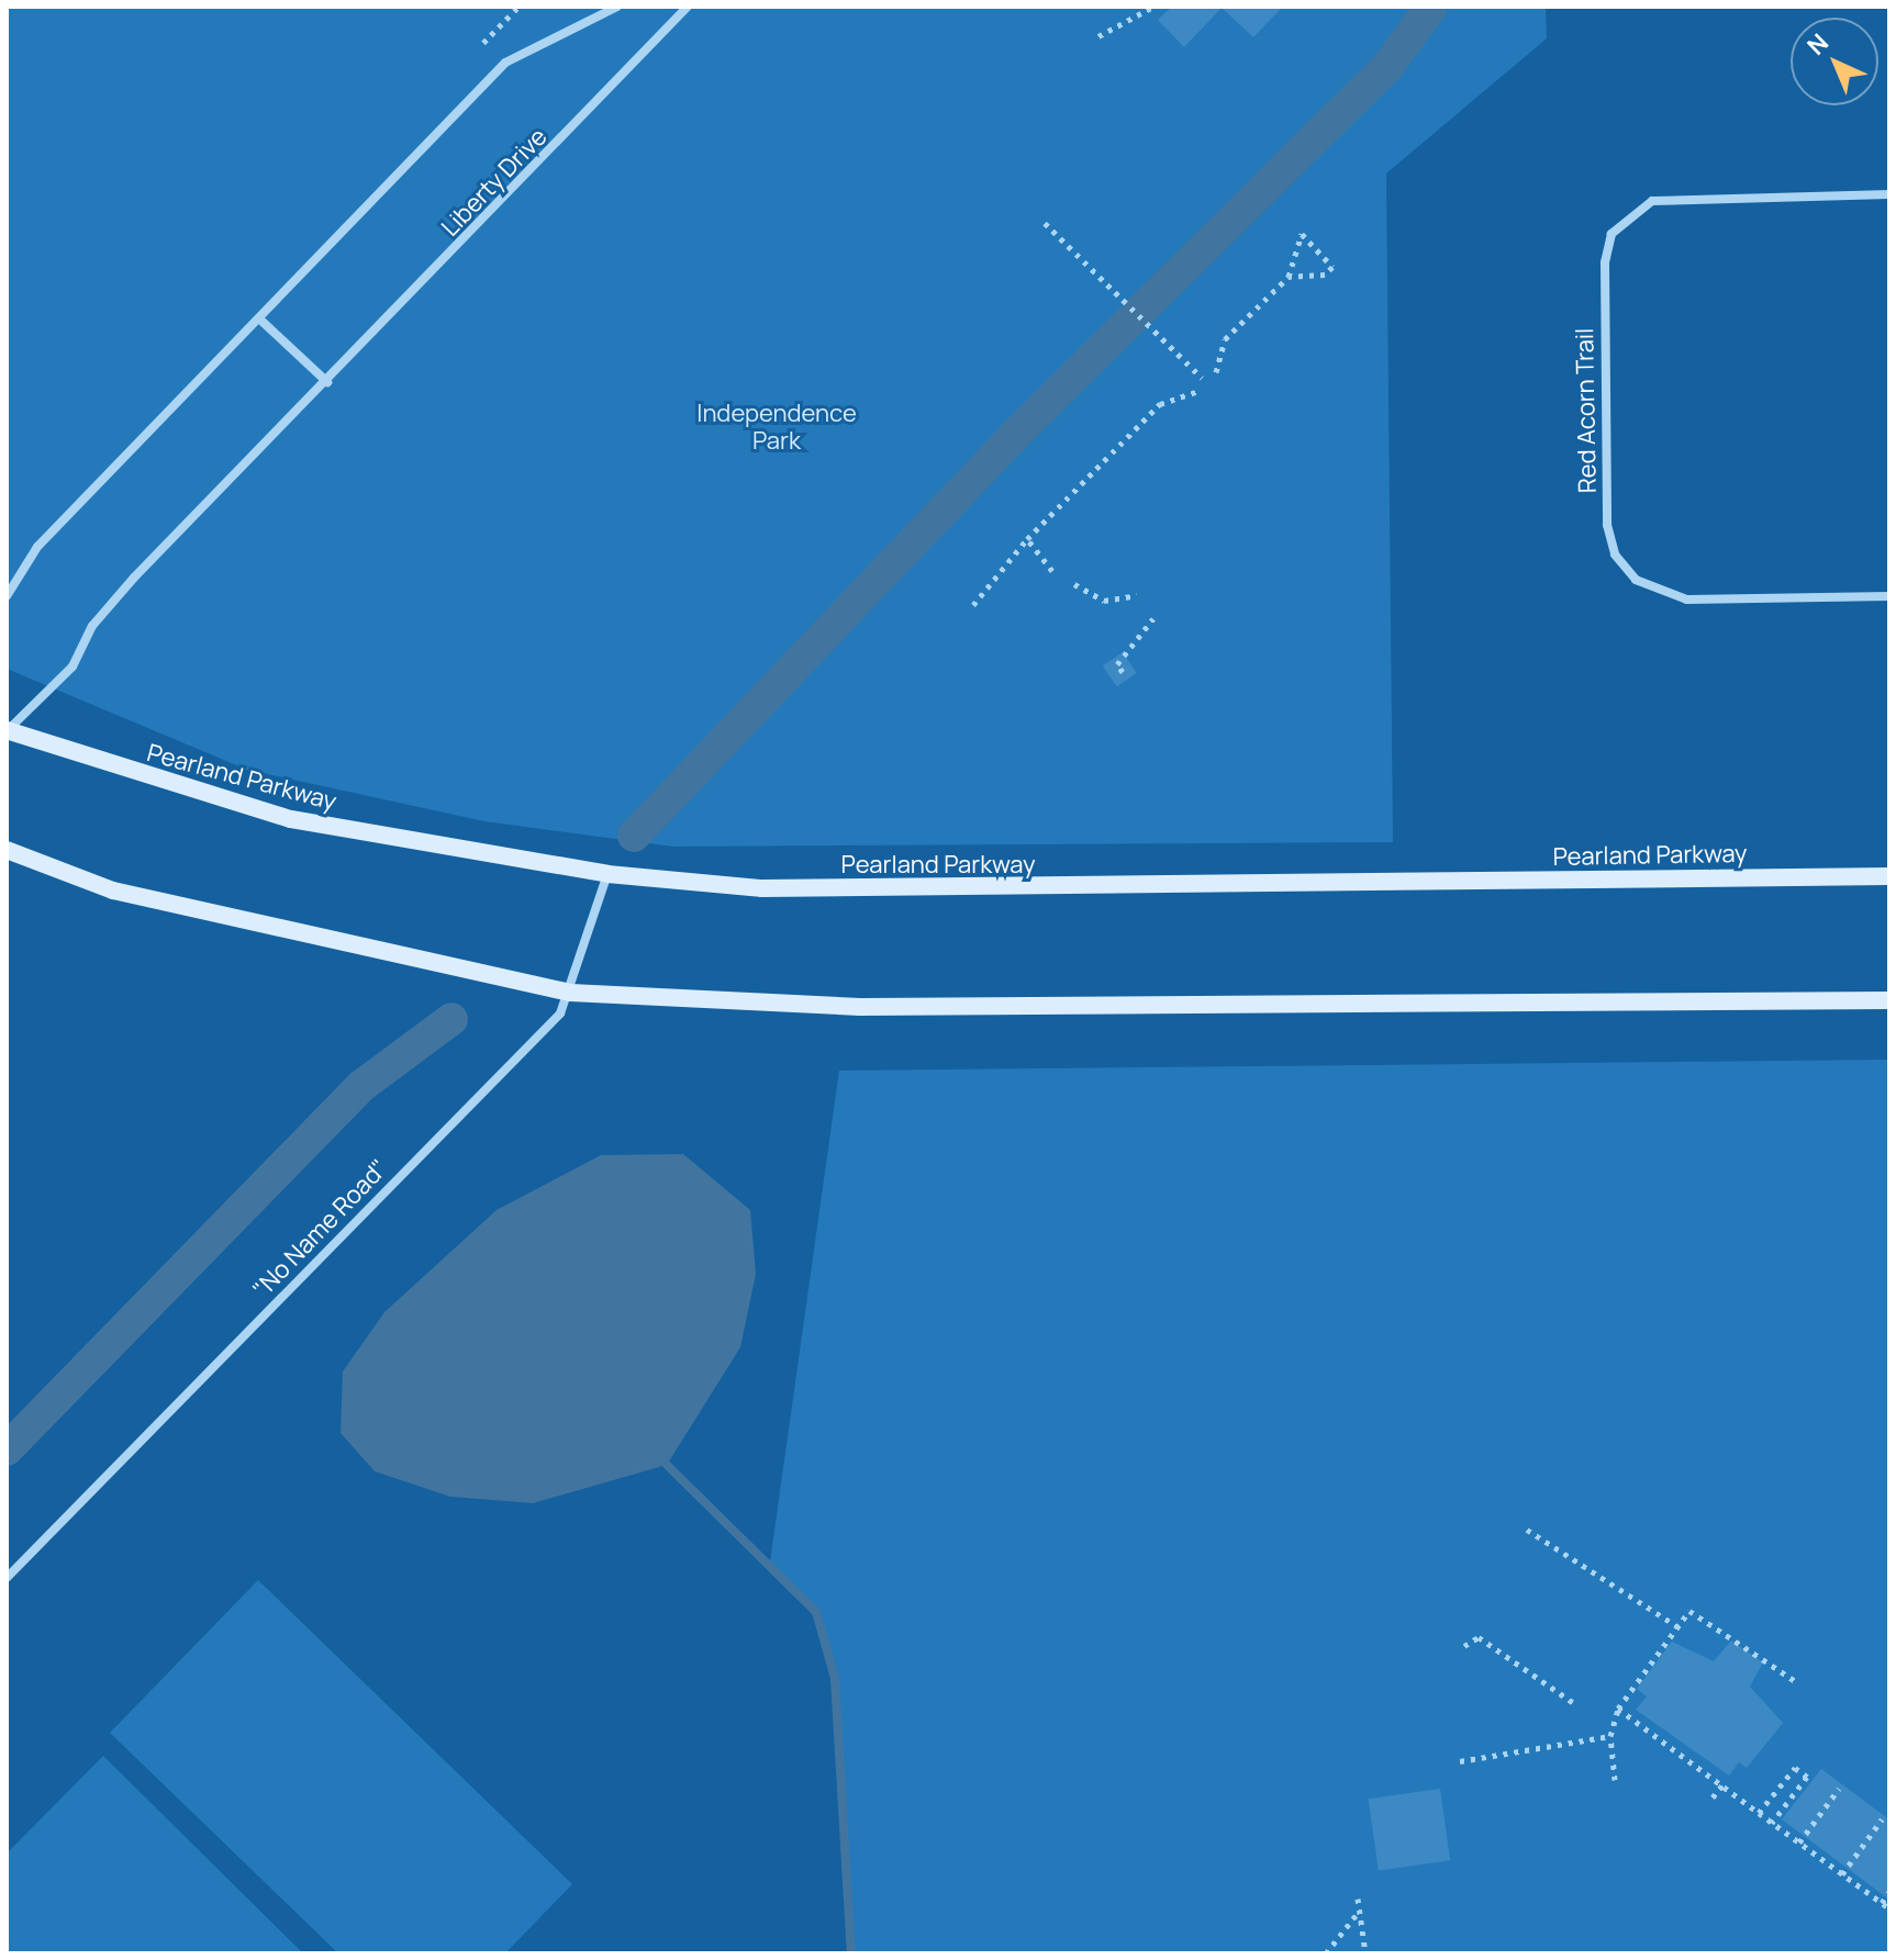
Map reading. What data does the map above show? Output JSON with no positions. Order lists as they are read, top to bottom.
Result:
{
  "streets": {
    "main road": ["Pearland Parkway"],
    "street": ["Liberty Drive", "Red Acorn Trail", "\"No Name Road\""]
  },
  "crossings": [
    ["Liberty Drive", "Pearland Parkway"],
    ["Pearland Parkway", "\"No Name Road\""]
  ],
  "parks": ["Independence Park"],
  "north": "top left"
}
